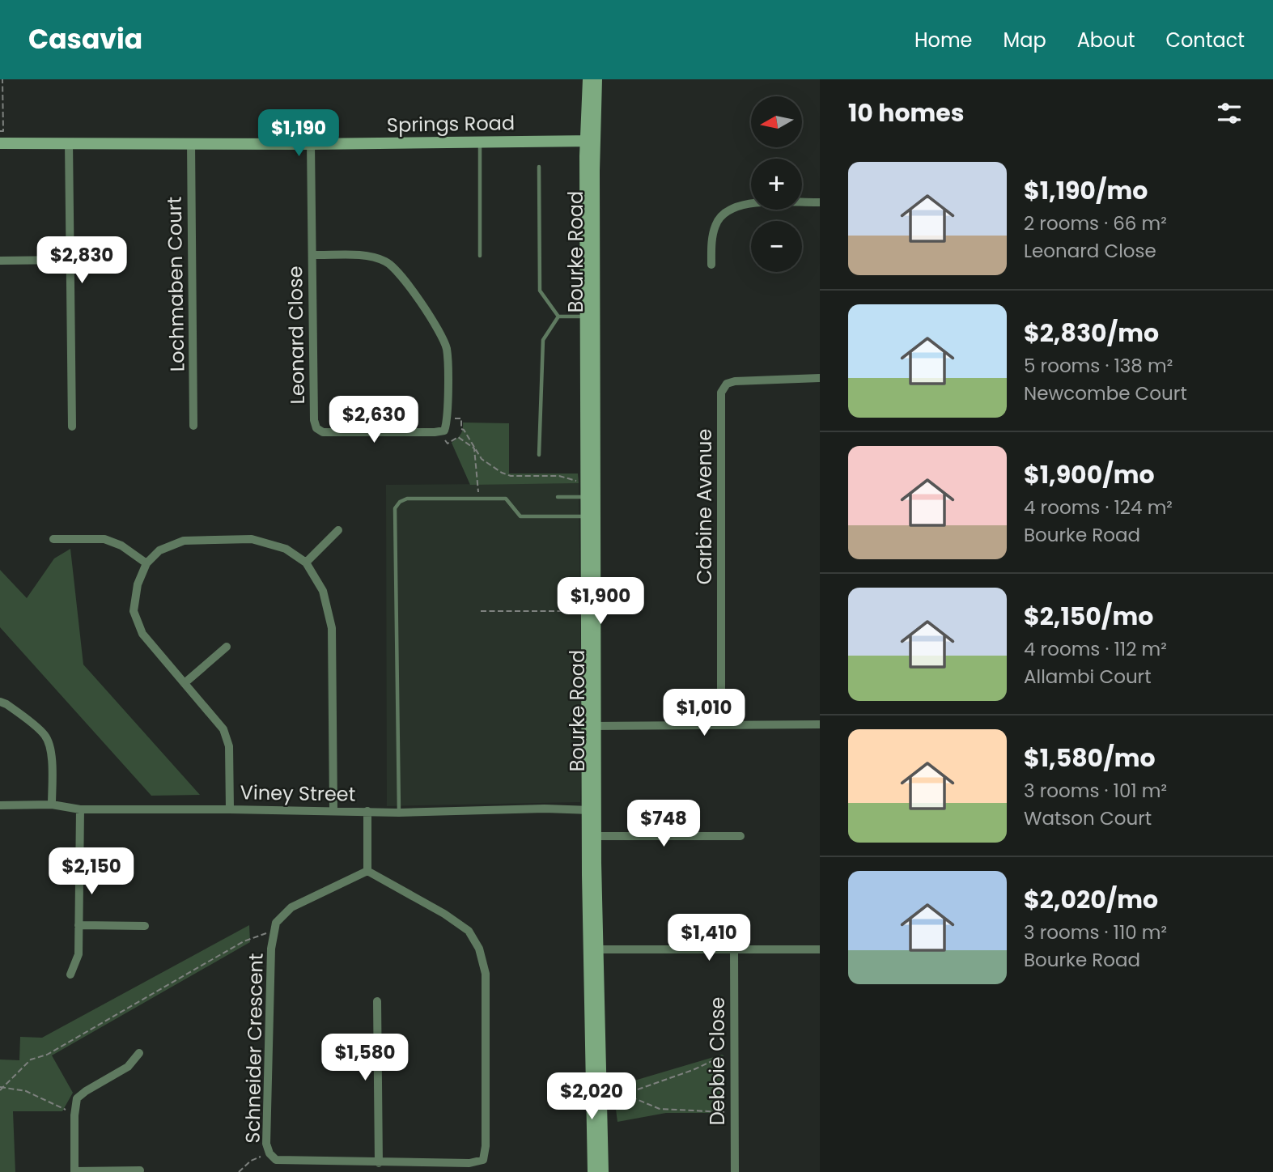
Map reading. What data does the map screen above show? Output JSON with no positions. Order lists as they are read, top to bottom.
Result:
{
  "streets": {
    "main road": ["Springs Road", "Bourke Road"],
    "street": [
      "Lochmaben Court",
      "Leonard Close",
      "Carbine Avenue",
      "Viney Street",
      "Schneider Crescent",
      "Debbie Close"
    ]
  },
  "crossings": [
    ["Springs Road", "Bourke Road"],
    ["Springs Road", "Lochmaben Court"],
    ["Springs Road", "Leonard Close"],
    ["Bourke Road", "Viney Street"]
  ],
  "north": "left",
  "page": {
    "header": "Casavia",
    "nav": [
      "Home",
      "Map",
      "About",
      "Contact"
    ],
    "heading": "10 homes",
    "map_buttons": ["+", "−"],
    "price": [
      "$1,190",
      "$2,830",
      "$2,630",
      "$1,900",
      "$1,010",
      "$748",
      "$2,150",
      "$1,410",
      "$1,580",
      "$2,020"
    ],
    "list": [
      {
        "name": "$1,190/mo",
        "note": "2 rooms · 66 m² · Leonard Close"
      },
      {
        "name": "$2,830/mo",
        "note": "5 rooms · 138 m² · Newcombe Court"
      },
      {
        "name": "$1,900/mo",
        "note": "4 rooms · 124 m² · Bourke Road"
      },
      {
        "name": "$2,150/mo",
        "note": "4 rooms · 112 m² · Allambi Court"
      },
      {
        "name": "$1,580/mo",
        "note": "3 rooms · 101 m² · Watson Court"
      },
      {
        "name": "$2,020/mo",
        "note": "3 rooms · 110 m² · Bourke Road"
      }
    ]
  }
}
